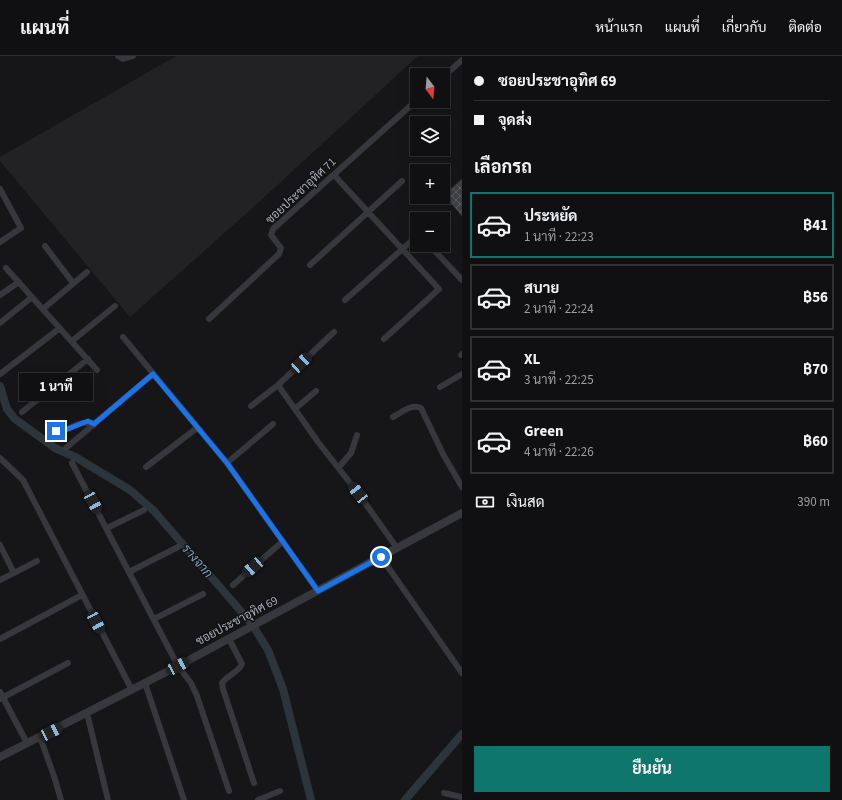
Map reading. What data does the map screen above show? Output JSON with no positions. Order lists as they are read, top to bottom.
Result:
{
  "streets": {
    "street": ["ซอยประชาอุทิศ 71", "ซอยประชาอุทิศ 69"]
  },
  "water": ["รางจาก"],
  "north": "bottom",
  "page": {
    "header": "แผนที่",
    "nav": [
      "หน้าแรก",
      "แผนที่",
      "เกี่ยวกับ",
      "ติดต่อ"
    ],
    "banner": ["ซอยประชาอุทิศ 69", "จุดส่ง"],
    "map_buttons": ["+", "−"],
    "heading": "เลือกรถ",
    "list": [
      {
        "name": "ประหยัด",
        "note": "1 นาที · 22:23",
        "value": "฿41"
      },
      {
        "name": "สบาย",
        "note": "2 นาที · 22:24",
        "value": "฿56"
      },
      {
        "name": "XL",
        "note": "3 นาที · 22:25",
        "value": "฿70"
      },
      {
        "name": "Green",
        "note": "4 นาที · 22:26",
        "value": "฿60"
      }
    ],
    "bubble": "1 นาที",
    "pay": ["เงินสด", "390 m"],
    "buttons": "ยืนยัน"
  }
}
